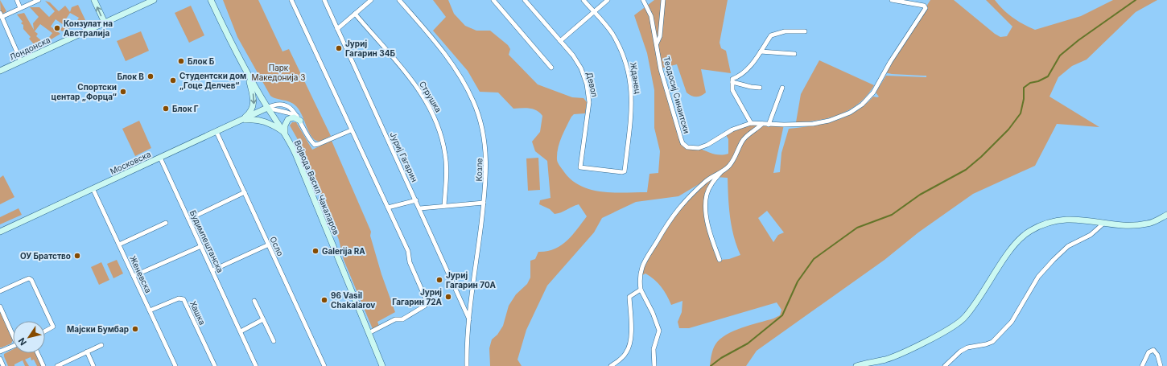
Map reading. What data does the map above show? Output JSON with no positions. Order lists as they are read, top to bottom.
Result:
{
  "streets": {
    "street": [
      "Лондонска",
      "Жданец",
      "Девол",
      "Теодосиј Синаитски",
      "Струшка",
      "Јуриј Гагарин",
      "Московска",
      "Козле",
      "Војвода Васил Чакаларов",
      "Будимпештанска",
      "Осло",
      "Женевска",
      "Хашка"
    ]
  },
  "crossings": [
    ["Жданец", "Девол"],
    ["Јуриј Гагарин", "Козле"],
    ["Московска", "Војвода Васил Чакаларов"],
    ["Московска", "Будимпештанска"],
    ["Московска", "Осло"],
    ["Московска", "Женевска"],
    ["Женевска", "Хашка"]
  ],
  "parks": ["Парк Македонија 3"],
  "places": [
    "Конзулат на Австралија",
    "Јуриј Гагарин 34Б",
    "Блок Б",
    "Блок В",
    "Студентски дом „Гоце Делчев“",
    "Спортски центар „Форца“",
    "Блок Г",
    "Galerija RA",
    "ОУ Братство",
    "Јуриј Гагарин 70А",
    "Јуриј Гагарин 72А",
    "96 Vasil Chakalarov",
    "Мајски Бумбар"
  ],
  "north": "bottom left"
}
